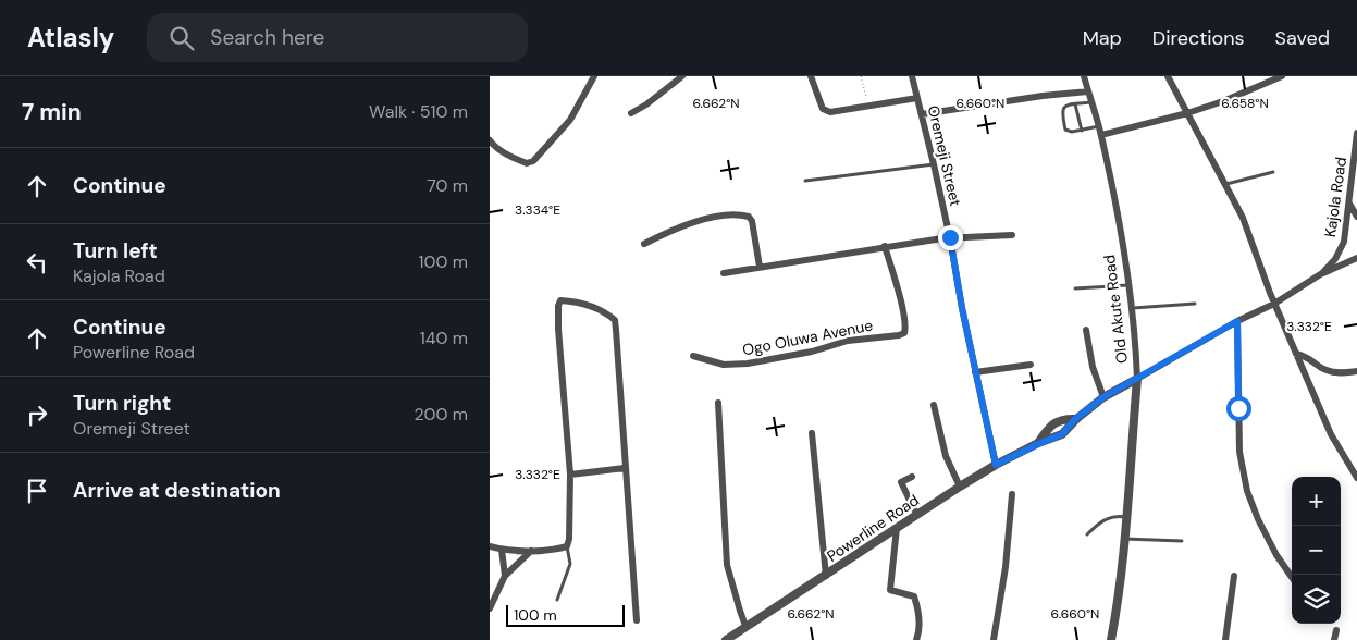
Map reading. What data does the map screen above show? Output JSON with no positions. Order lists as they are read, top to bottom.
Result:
{
  "streets": {
    "street": [
      "Oremeji Street",
      "Kajola Road",
      "Old Akute Road",
      "Ogo Oluwa Avenue",
      "Powerline Road"
    ]
  },
  "crossings": [
    ["Oremeji Street", "Powerline Road"],
    ["Kajola Road", "Old Akute Road"],
    ["Kajola Road", "Powerline Road"],
    ["Old Akute Road", "Powerline Road"]
  ],
  "scale_bar": "100 m",
  "page": {
    "header": "Atlasly",
    "search": "Search here",
    "nav": ["Map", "Directions", "Saved"],
    "heading": ["7 min", "Walk · 510 m"],
    "list": [
      ["Continue", "70 m"],
      ["Turn left", "Kajola Road", "100 m"],
      ["Continue", "Powerline Road", "140 m"],
      ["Turn right", "Oremeji Street", "200 m"],
      "Arrive at destination"
    ],
    "map_buttons": ["+", "−"],
    "scale": "100 m"
  },
  "coordinates": [
    "6.662°N",
    "6.660°N",
    "6.658°N",
    "3.334°E",
    "3.332°E"
  ]
}
